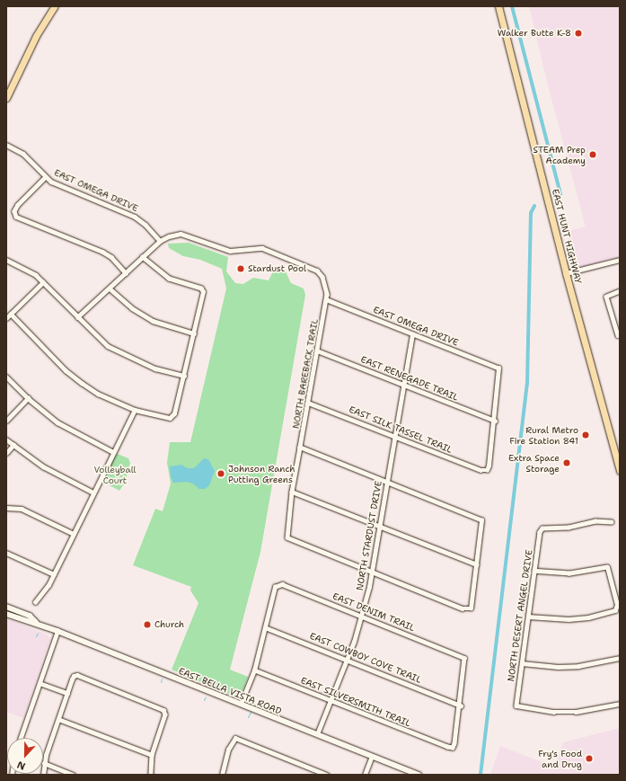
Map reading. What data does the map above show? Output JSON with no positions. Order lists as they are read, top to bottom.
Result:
{
  "streets": {
    "main road": ["EAST HUNT HIGHWAY"],
    "street": [
      "EAST OMEGA DRIVE",
      "NORTH BAREBACK TRAIL",
      "EAST RENEGADE TRAIL",
      "EAST SILK TASSEL TRAIL",
      "NORTH STARDUST DRIVE",
      "EAST DENIM TRAIL",
      "NORTH DESERT ANGEL DRIVE",
      "EAST COWBOY COVE TRAIL",
      "EAST BELLA VISTA ROAD",
      "EAST SILVERSMITH TRAIL"
    ]
  },
  "crossings": [
    ["EAST OMEGA DRIVE", "NORTH BAREBACK TRAIL"],
    ["EAST OMEGA DRIVE", "EAST RENEGADE TRAIL"],
    ["EAST OMEGA DRIVE", "EAST SILK TASSEL TRAIL"],
    ["EAST OMEGA DRIVE", "NORTH STARDUST DRIVE"],
    ["NORTH BAREBACK TRAIL", "EAST RENEGADE TRAIL"],
    ["NORTH BAREBACK TRAIL", "EAST SILK TASSEL TRAIL"],
    ["NORTH BAREBACK TRAIL", "NORTH STARDUST DRIVE"],
    ["EAST RENEGADE TRAIL", "EAST SILK TASSEL TRAIL"],
    ["EAST RENEGADE TRAIL", "NORTH STARDUST DRIVE"],
    ["EAST SILK TASSEL TRAIL", "NORTH STARDUST DRIVE"],
    ["NORTH STARDUST DRIVE", "EAST DENIM TRAIL"],
    ["NORTH STARDUST DRIVE", "EAST COWBOY COVE TRAIL"],
    ["NORTH STARDUST DRIVE", "EAST BELLA VISTA ROAD"],
    ["NORTH STARDUST DRIVE", "EAST SILVERSMITH TRAIL"],
    ["EAST DENIM TRAIL", "EAST COWBOY COVE TRAIL"],
    ["EAST DENIM TRAIL", "EAST SILVERSMITH TRAIL"],
    ["EAST COWBOY COVE TRAIL", "EAST SILVERSMITH TRAIL"]
  ],
  "parks": ["Volleyball Court"],
  "places": [
    "Walker Butte K-8",
    "STEAM Prep Academy",
    "Stardust Pool",
    "Rural Metro Fire Station 841",
    "Extra Space Storage",
    "Johnson Ranch Putting Greens",
    "Church",
    "Fry's Food and Drug"
  ],
  "north": "bottom"
}
